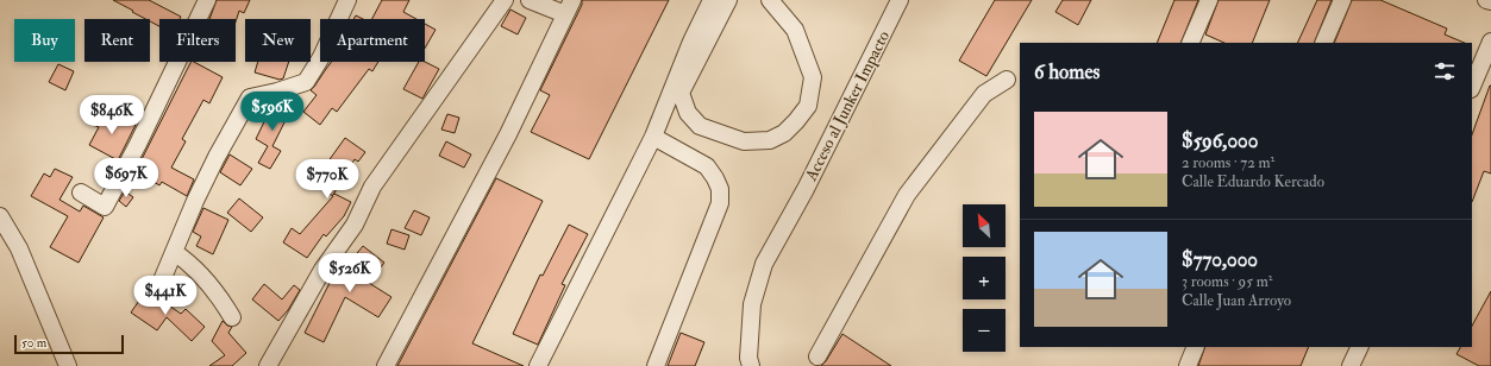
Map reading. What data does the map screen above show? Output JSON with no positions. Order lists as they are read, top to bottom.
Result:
{
  "streets": {
    "street": ["Acceso al Junker Impacto"]
  },
  "scale_bar": "50 m",
  "north": "top left",
  "page": {
    "chip": [
      "Buy",
      "Rent",
      "Filters",
      "New",
      "Apartment"
    ],
    "heading": "6 homes",
    "price": [
      "$596K",
      "$846K",
      "$697K",
      "$770K",
      "$526K",
      "$441K"
    ],
    "list": [
      {
        "name": "$596,000",
        "note": "2 rooms · 72 m² · Calle Eduardo Kercado"
      },
      {
        "name": "$770,000",
        "note": "3 rooms · 95 m² · Calle Juan Arroyo"
      }
    ],
    "map_buttons": ["+", "−"],
    "scale": "50 m"
  }
}
